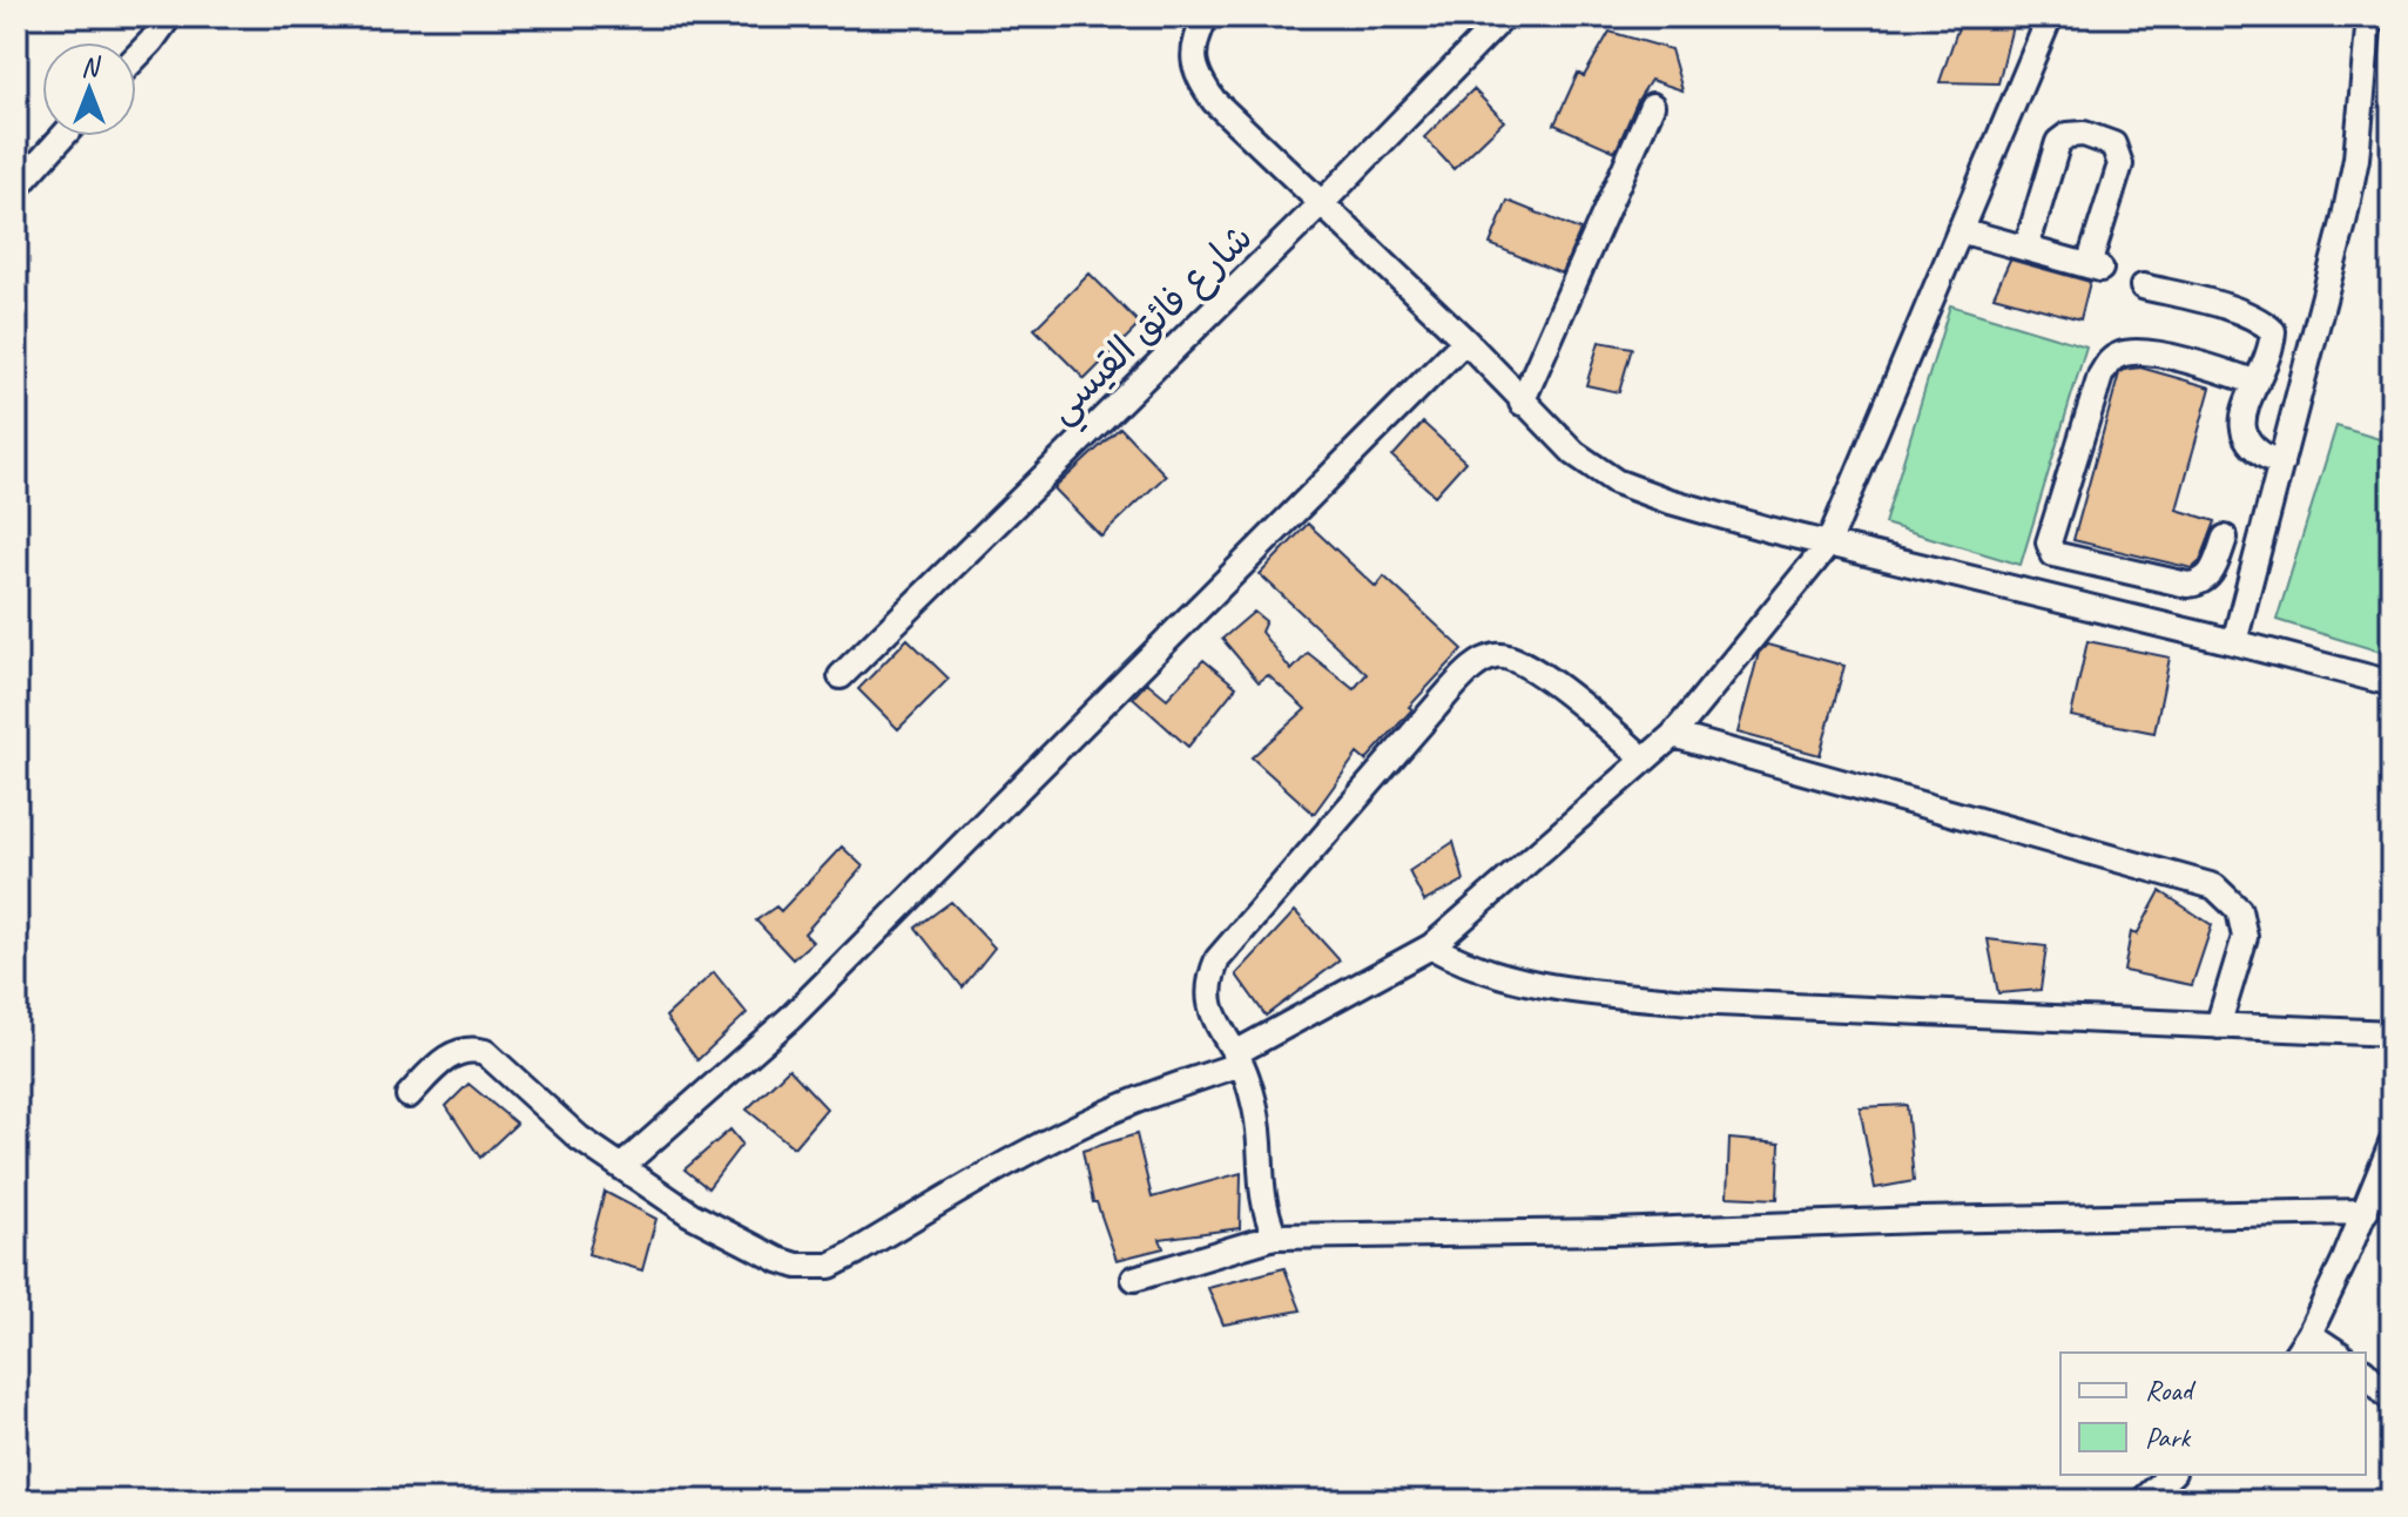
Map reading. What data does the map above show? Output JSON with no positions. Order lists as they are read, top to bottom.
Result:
{
  "streets": {
    "street": ["شارع فائق القيسي"]
  },
  "legend": ["Road", "Park"],
  "north": "top"
}
